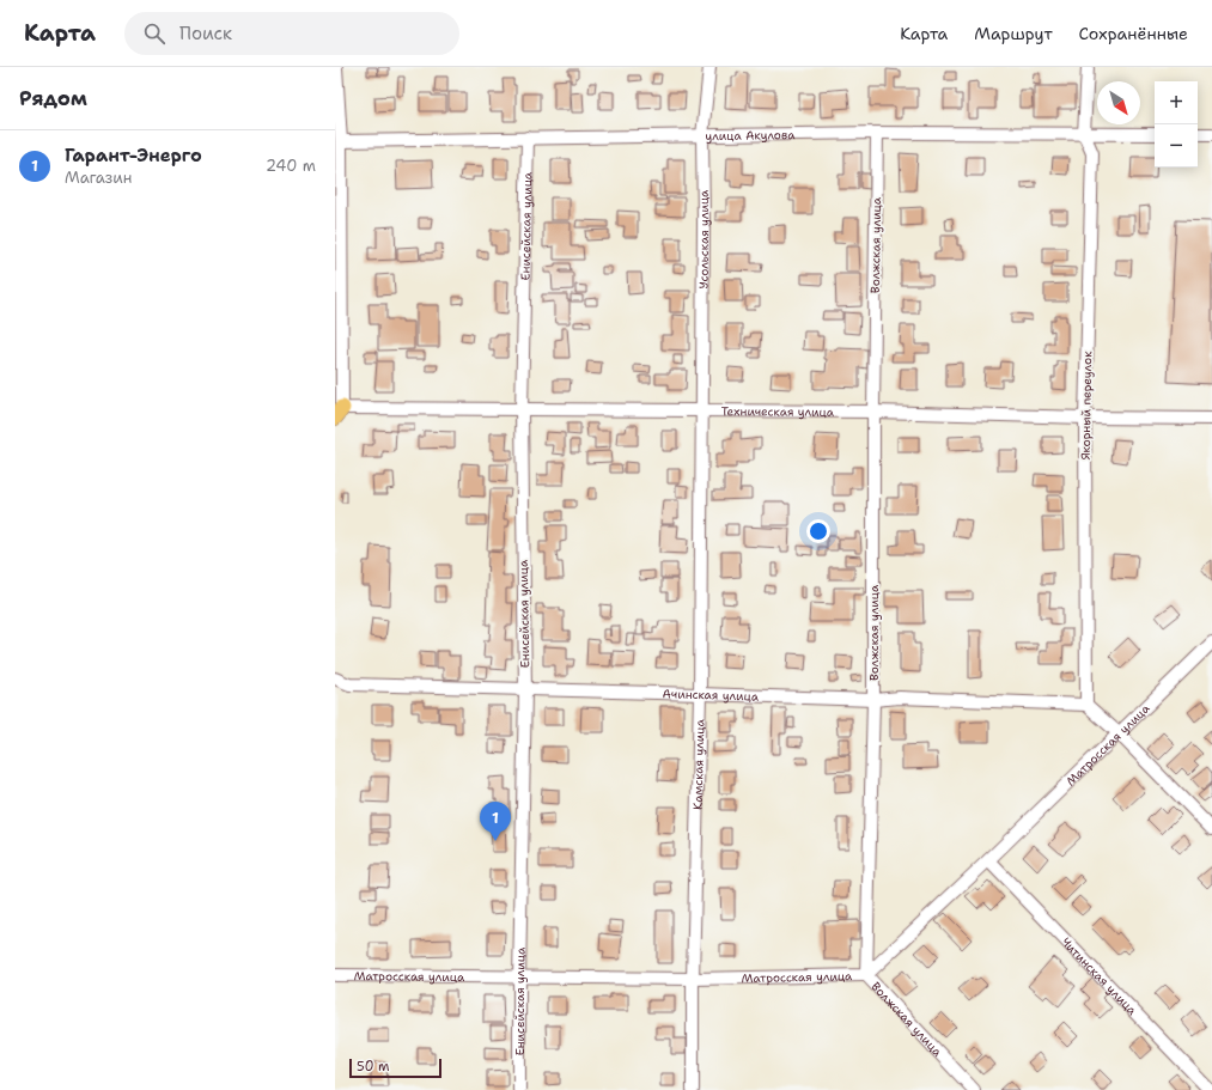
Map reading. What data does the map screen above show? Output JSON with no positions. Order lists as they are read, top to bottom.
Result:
{
  "streets": {
    "street": [
      "улица Акулова",
      "Енисейская улица",
      "Усольская улица",
      "Волжская улица",
      "Якорный переулок",
      "Техническая улица",
      "Ачинская улица",
      "Матросская улица",
      "Камская улица",
      "Читинская улица"
    ]
  },
  "crossings": [
    ["улица Акулова", "Енисейская улица"],
    ["улица Акулова", "Усольская улица"],
    ["улица Акулова", "Волжская улица"],
    ["улица Акулова", "Якорный переулок"],
    ["Енисейская улица", "Техническая улица"],
    ["Енисейская улица", "Ачинская улица"],
    ["Енисейская улица", "Матросская улица"],
    ["Усольская улица", "Техническая улица"],
    ["Усольская улица", "Камская улица"],
    ["Волжская улица", "Техническая улица"],
    ["Волжская улица", "Ачинская улица"],
    ["Волжская улица", "Матросская улица"],
    ["Якорный переулок", "Техническая улица"],
    ["Якорный переулок", "Ачинская улица"],
    ["Техническая улица", "Камская улица"],
    ["Ачинская улица", "Камская улица"],
    ["Матросская улица", "Камская улица"],
    ["Матросская улица", "Читинская улица"]
  ],
  "scale_bar": "50 m",
  "north": "bottom right",
  "page": {
    "header": "Карта",
    "search": "Поиск",
    "nav": ["Карта", "Маршрут", "Сохранённые"],
    "heading": "Рядом",
    "map_buttons": ["+", "−"],
    "list": [
      {
        "mark": "1",
        "name": "Гарант-Энерго",
        "note": "Магазин",
        "value": "240 m"
      }
    ],
    "pins": "1",
    "scale": "50 m"
  }
}
